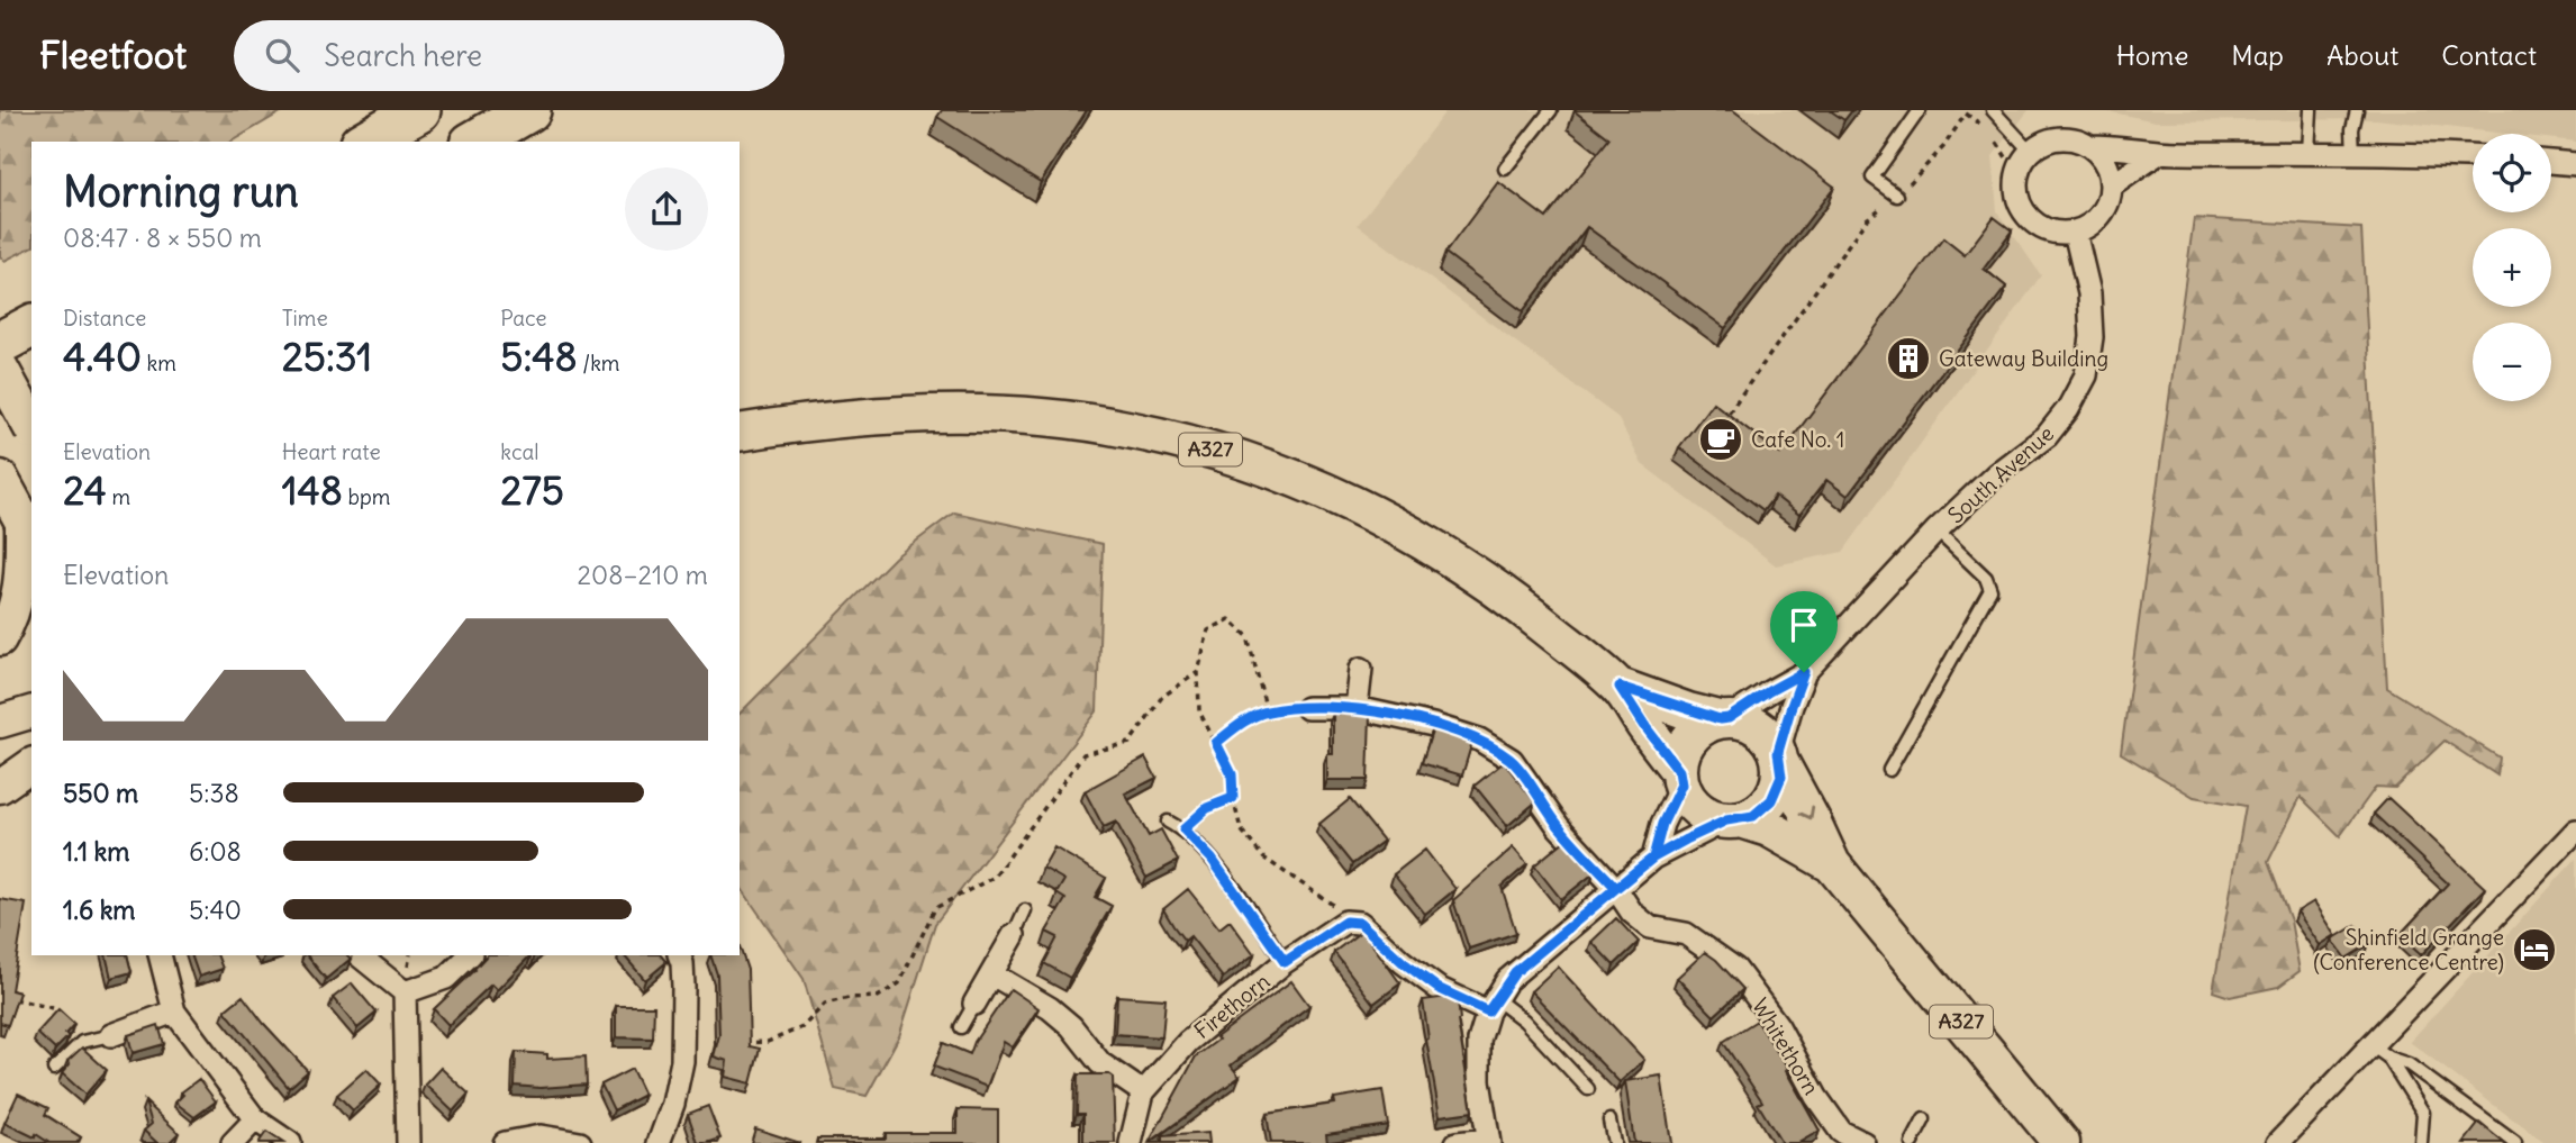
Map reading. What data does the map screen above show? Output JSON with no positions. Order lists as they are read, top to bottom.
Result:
{
  "streets": {
    "main road": ["A327"],
    "street": ["South Avenue", "Firethorn", "Whitethorn"]
  },
  "crossings": [
    ["A327", "South Avenue"]
  ],
  "places": {
    "building": ["Gateway Building"],
    "cafe": ["Cafe No. 1"],
    "hotel": ["Shinfield Grange (Conference Centre)"]
  },
  "page": {
    "header": "Fleetfoot",
    "search": "Search here",
    "nav": [
      "Home",
      "Map",
      "About",
      "Contact"
    ],
    "map_buttons": ["+", "−"],
    "heading": ["Morning run", "08:47 · 8 × 550 m"],
    "stats": [
      ["Distance", "4.40 km"],
      ["Time", "25:31"],
      ["Pace", "5:48 /km"],
      ["Elevation", "24 m"],
      ["Heart rate", "148 bpm"],
      ["kcal", "275"]
    ],
    "chart": ["Elevation", "208–210 m"],
    "list": [
      {
        "name": "550 m",
        "note": "5:38"
      },
      {
        "name": "1.1 km",
        "note": "6:08"
      },
      {
        "name": "1.6 km",
        "note": "5:40"
      }
    ]
  }
}
